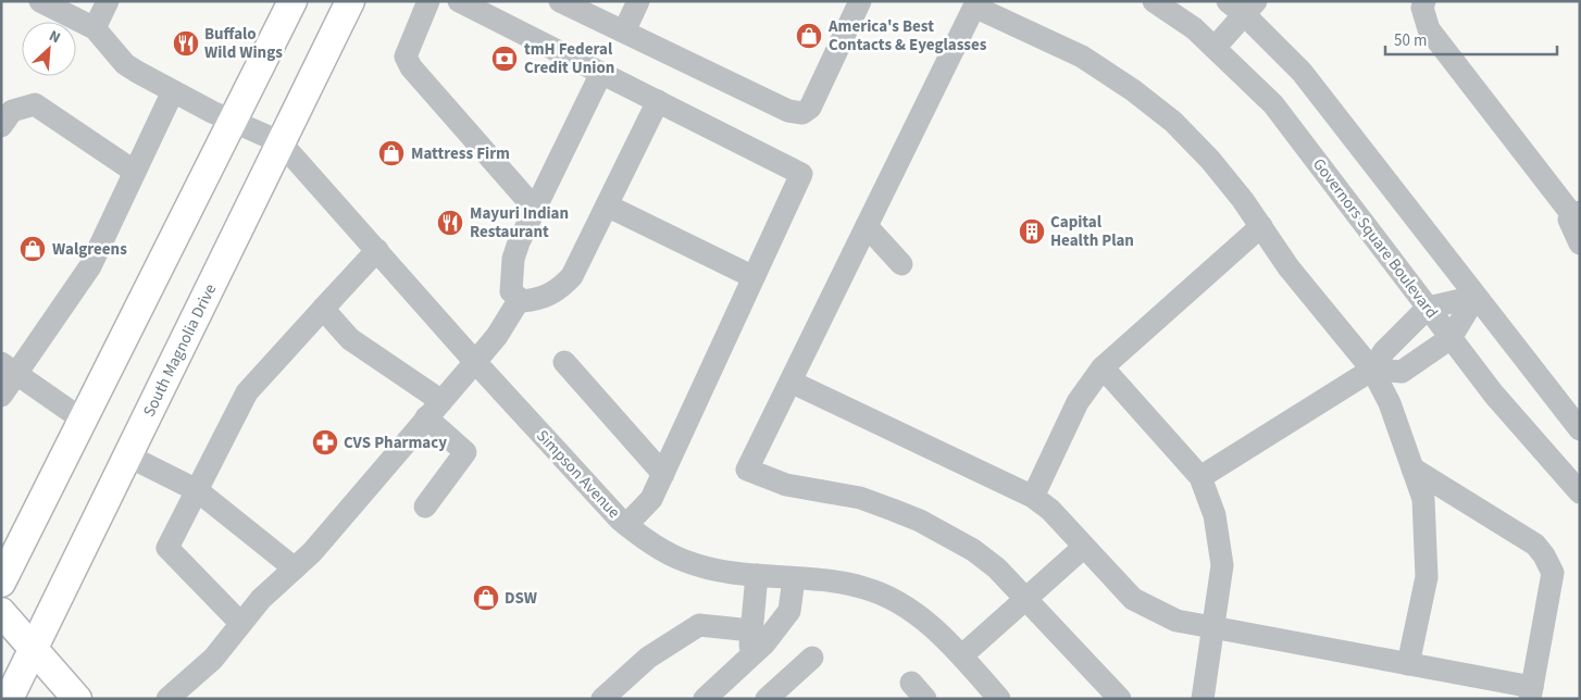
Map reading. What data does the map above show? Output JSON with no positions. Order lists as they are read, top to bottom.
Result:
{
  "streets": {
    "main road": ["South Magnolia Drive"],
    "street": ["Governors Square Boulevard", "Simpson Avenue"]
  },
  "crossings": [
    ["South Magnolia Drive", "Simpson Avenue"]
  ],
  "places": {
    "shop": [
      "America's Best Contacts & Eyeglasses",
      "Mattress Firm",
      "Walgreens",
      "DSW"
    ],
    "restaurant": ["Buffalo Wild Wings", "Mayuri Indian Restaurant"],
    "bank": ["tmH Federal Credit Union"],
    "building": ["Capital Health Plan"],
    "pharmacy": ["CVS Pharmacy"]
  },
  "scale_bar": "50 m",
  "north": "top right"
}
